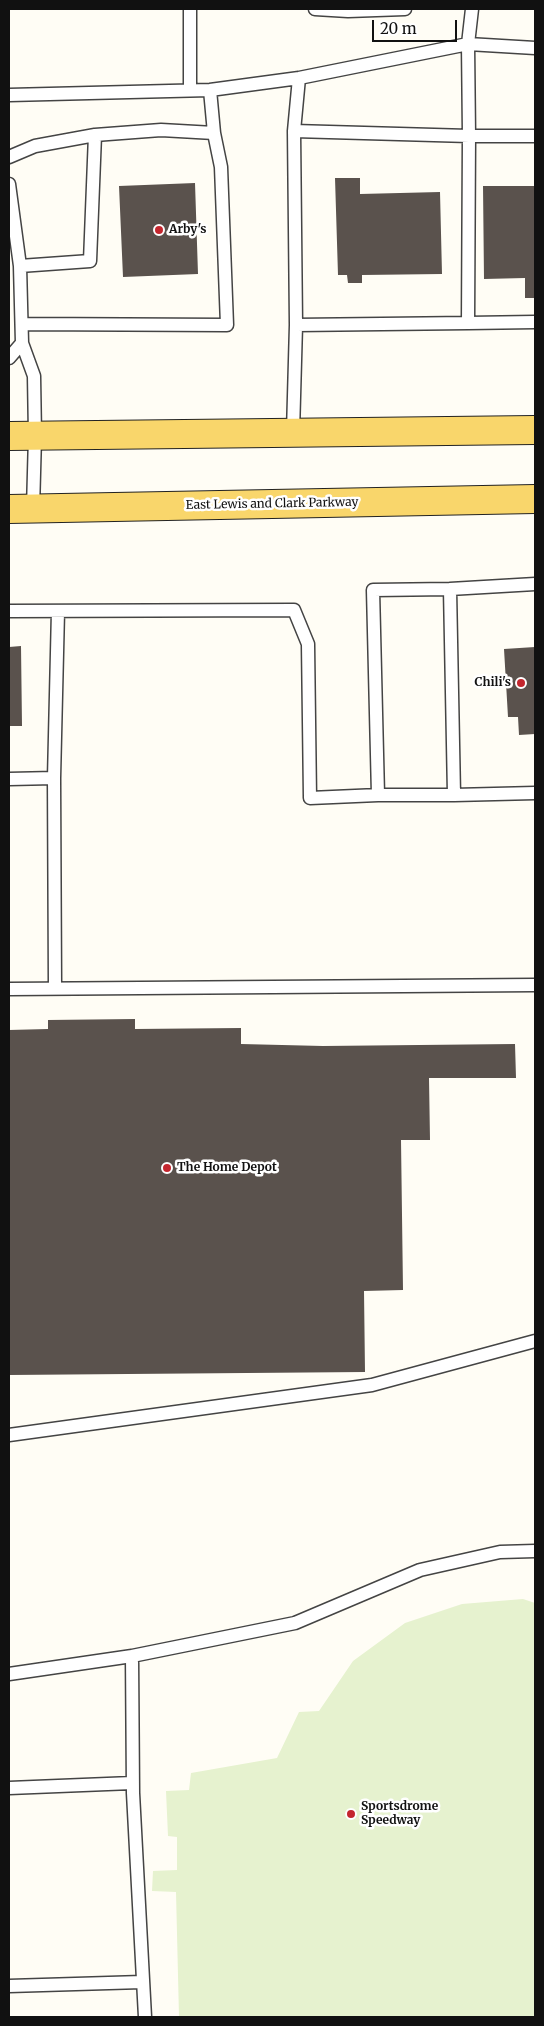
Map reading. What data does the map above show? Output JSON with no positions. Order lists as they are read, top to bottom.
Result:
{
  "streets": {
    "main road": ["East Lewis and Clark Parkway"]
  },
  "places": [
    "Arby's",
    "Chili's",
    "The Home Depot",
    "Sportsdrome Speedway"
  ],
  "scale_bar": "20 m"
}
